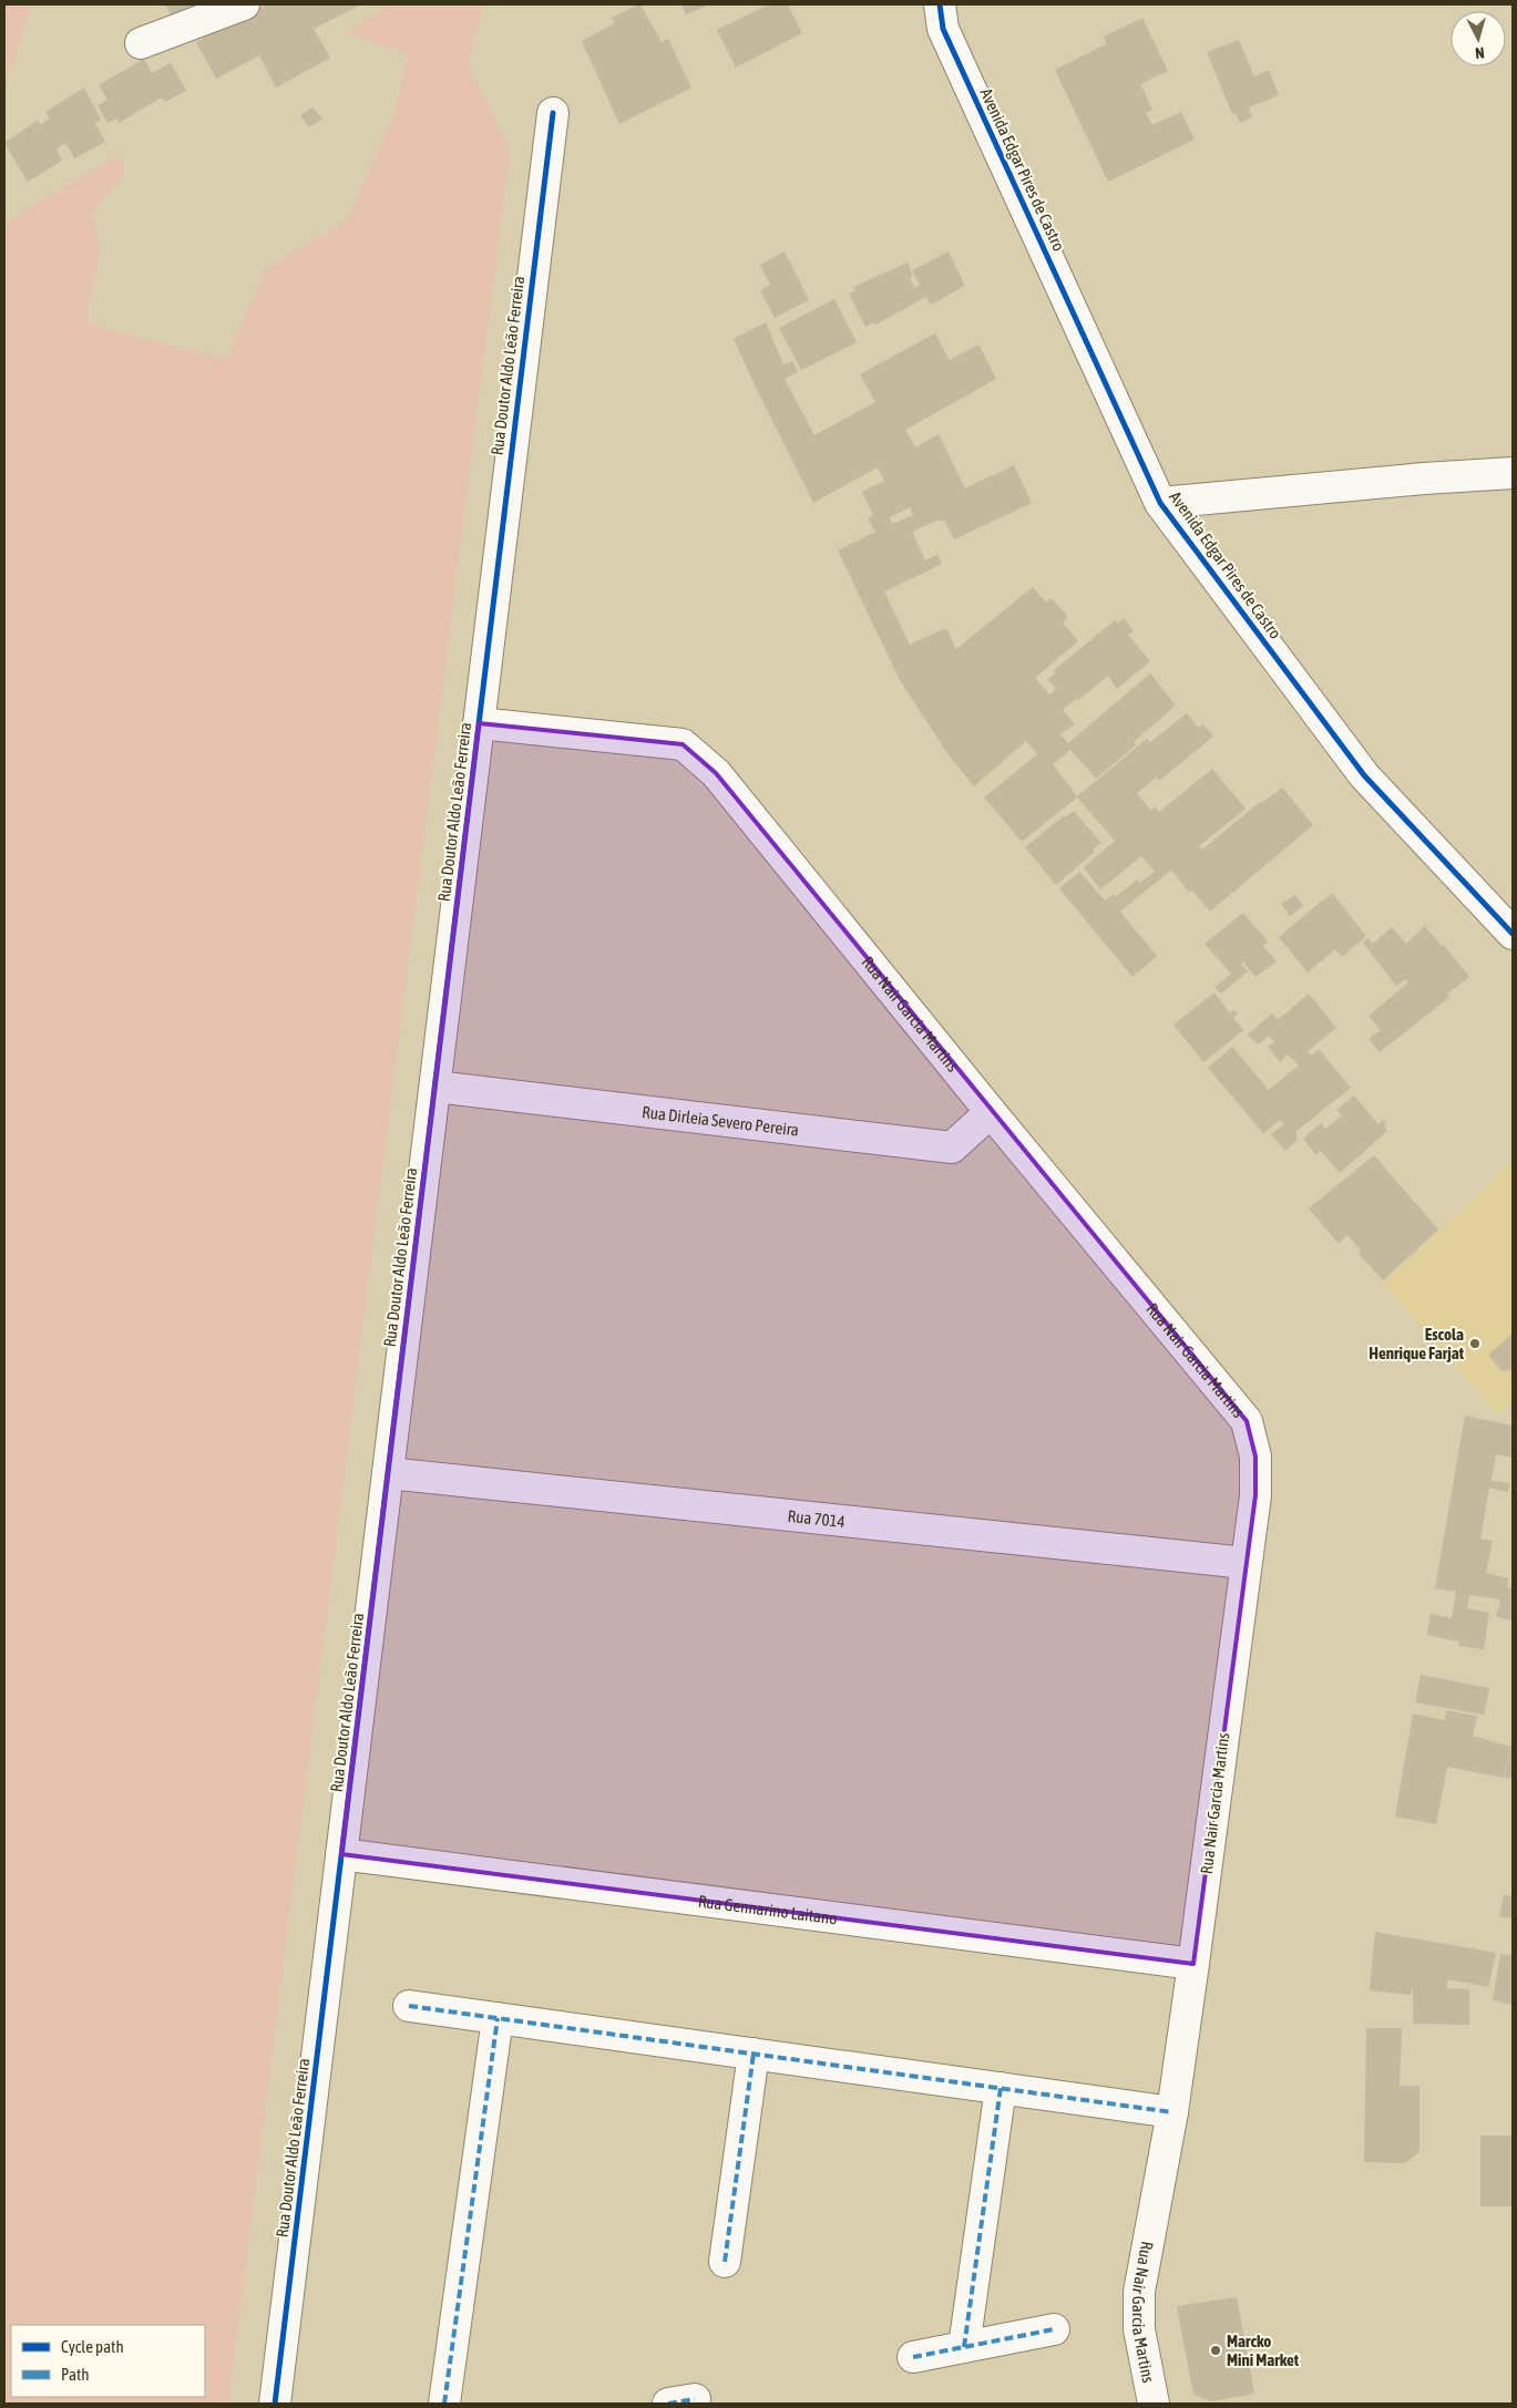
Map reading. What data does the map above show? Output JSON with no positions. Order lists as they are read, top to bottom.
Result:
{
  "streets": {
    "street": [
      "Avenida Edgar Pires de Castro",
      "Rua Doutor Aldo Leão Ferreira",
      "Rua Nair Garcia Martins",
      "Rua Dirleia Severo Pereira",
      "Rua 7014",
      "Rua Gennarino Laitano"
    ]
  },
  "crossings": [
    ["Rua Doutor Aldo Leão Ferreira", "Rua Nair Garcia Martins"],
    ["Rua Doutor Aldo Leão Ferreira", "Rua Dirleia Severo Pereira"],
    ["Rua Doutor Aldo Leão Ferreira", "Rua 7014"],
    ["Rua Doutor Aldo Leão Ferreira", "Rua Gennarino Laitano"],
    ["Rua Nair Garcia Martins", "Rua Dirleia Severo Pereira"],
    ["Rua Nair Garcia Martins", "Rua 7014"],
    ["Rua Nair Garcia Martins", "Rua Gennarino Laitano"]
  ],
  "places": ["Escola Henrique Farjat", "Marcko Mini Market"],
  "legend": ["Cycle path", "Path"],
  "north": "bottom"
}
